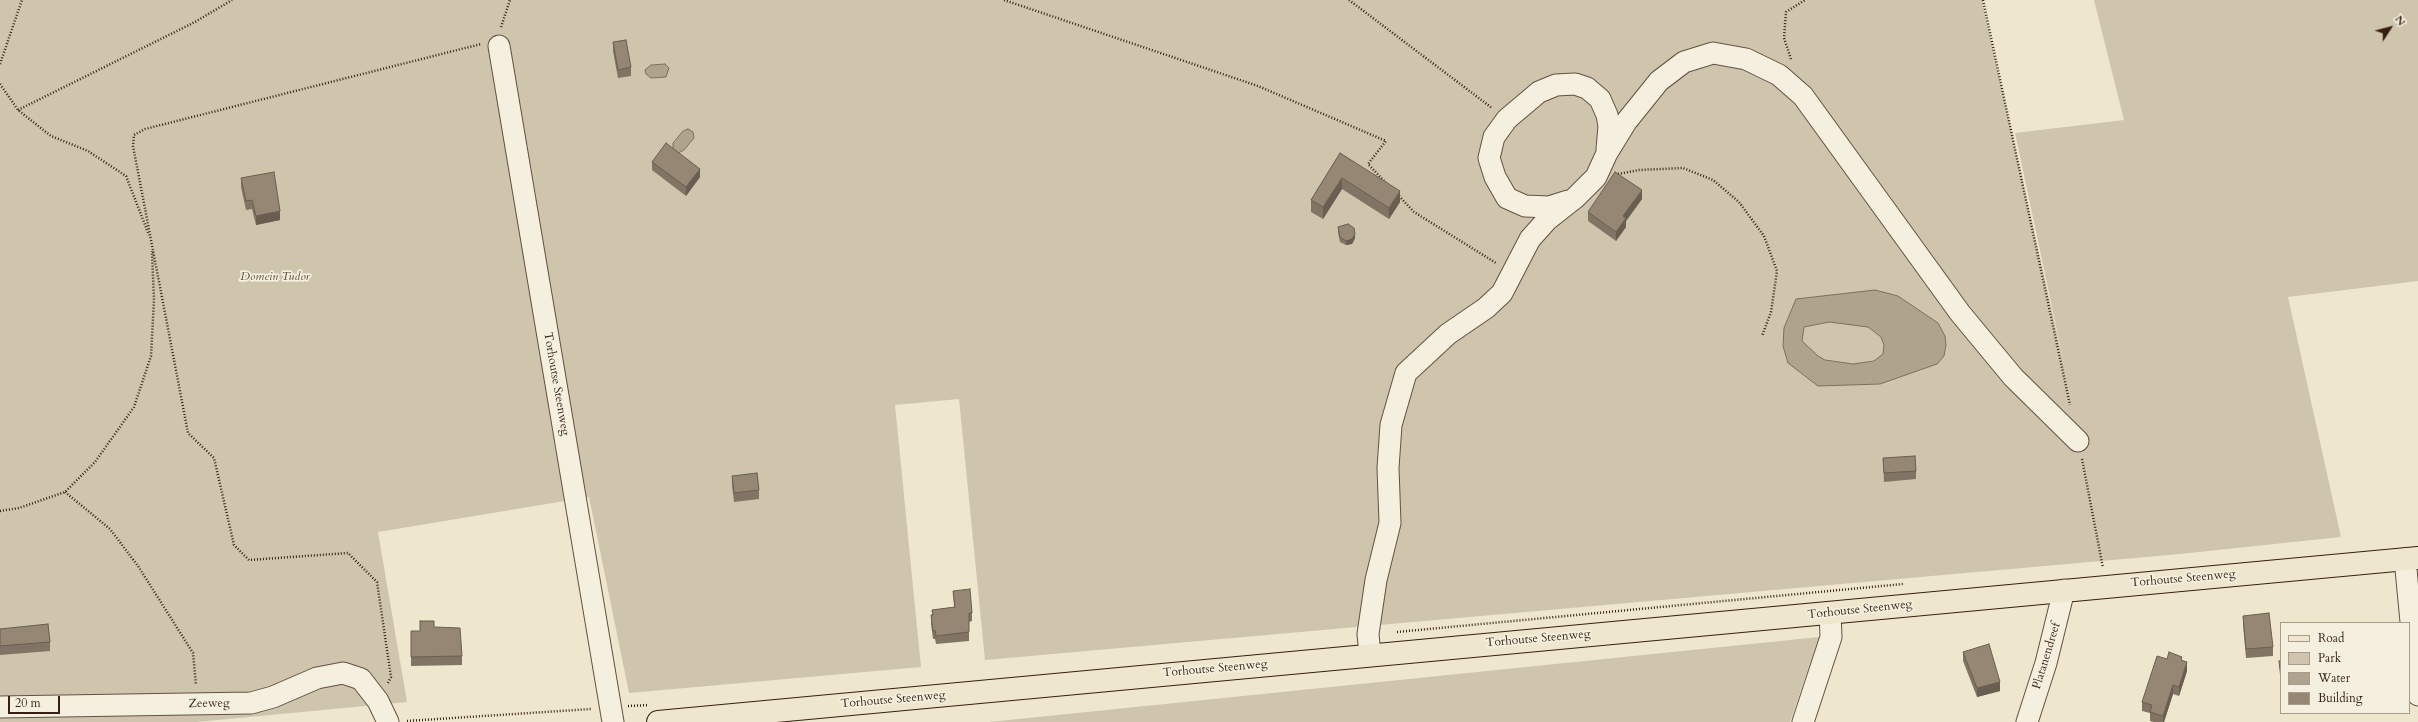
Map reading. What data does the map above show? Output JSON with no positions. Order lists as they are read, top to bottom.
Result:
{
  "streets": {
    "main road": ["Torhoutse Steenweg"],
    "street": ["Platanendreef", "Zeeweg"]
  },
  "crossings": [
    ["Torhoutse Steenweg", "Platanendreef"]
  ],
  "parks": ["Domein Tudor"],
  "legend": [
    "Road",
    "Park",
    "Water",
    "Building"
  ],
  "scale_bar": "20 m",
  "north": "top right"
}
